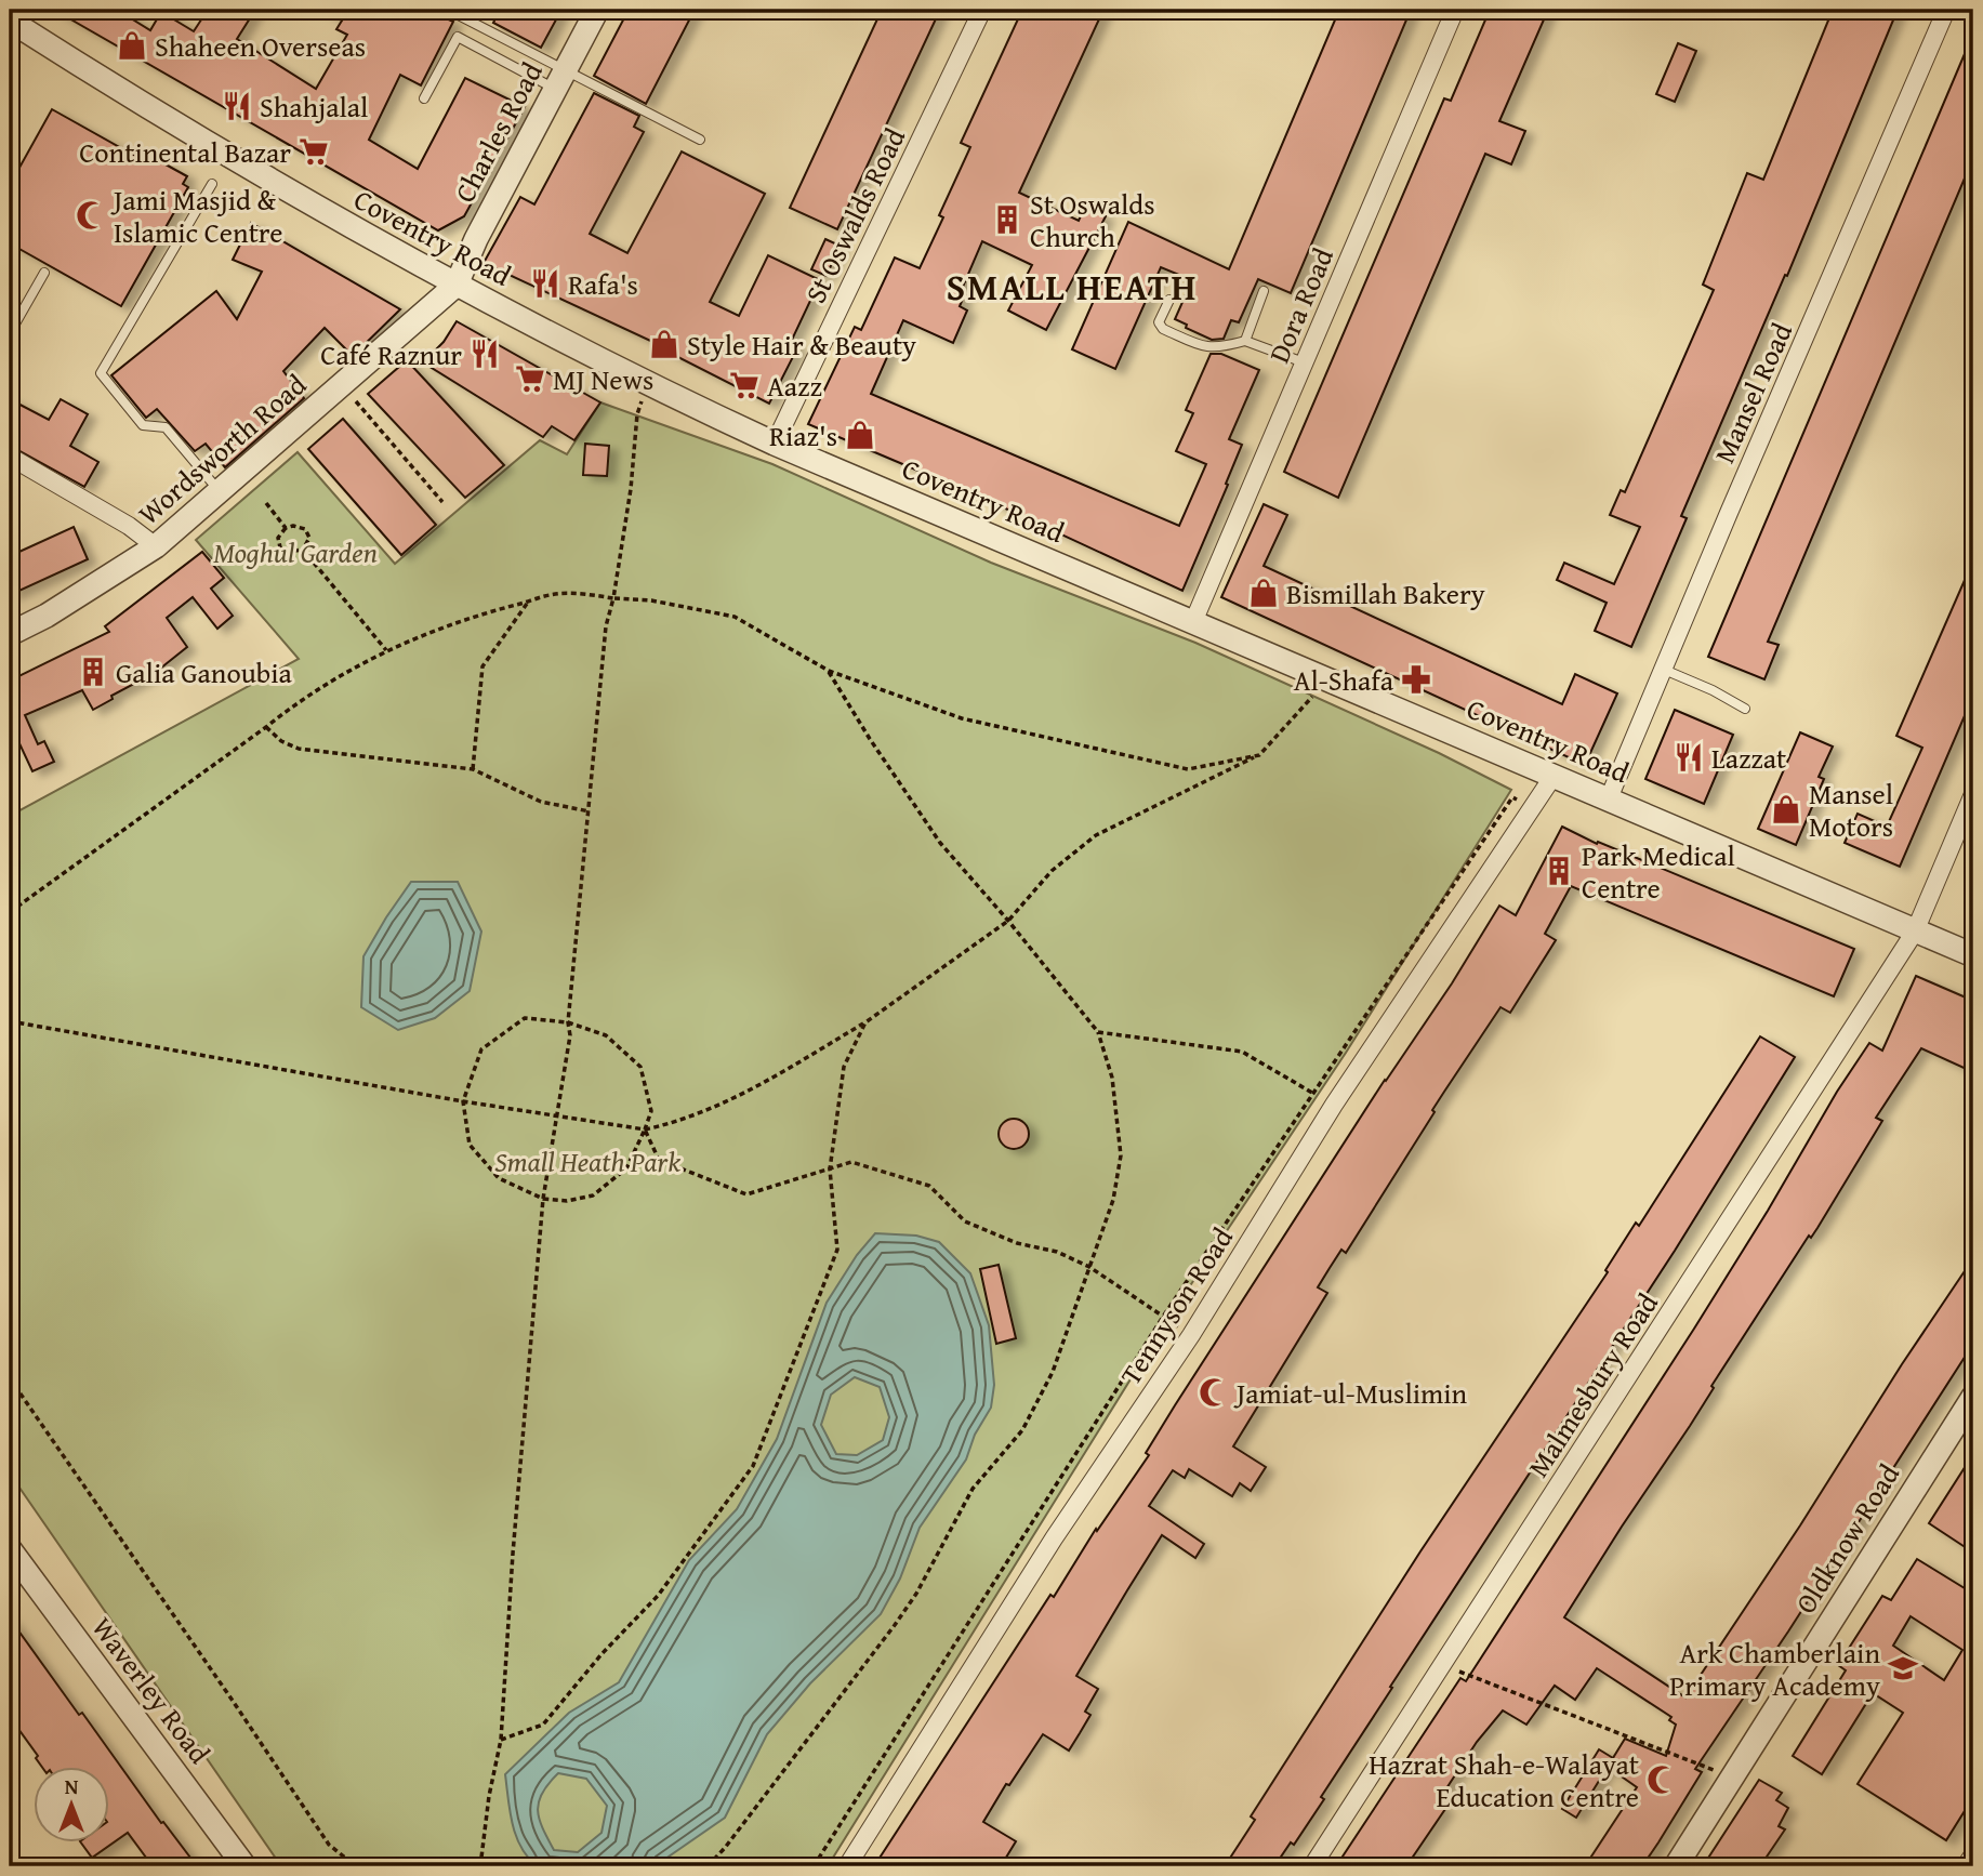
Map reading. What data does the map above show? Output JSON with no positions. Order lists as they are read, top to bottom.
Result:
{
  "streets": {
    "street": [
      "Charles Road",
      "St Oswalds Road",
      "Coventry Road",
      "Dora Road",
      "Mansel Road",
      "Wordsworth Road",
      "Tennyson Road",
      "Malmesbury Road",
      "Oldknow Road",
      "Waverley Road"
    ]
  },
  "crossings": [
    ["Charles Road", "Coventry Road"],
    ["Charles Road", "Wordsworth Road"],
    ["St Oswalds Road", "Coventry Road"],
    ["Coventry Road", "Dora Road"],
    ["Coventry Road", "Mansel Road"],
    ["Coventry Road", "Wordsworth Road"],
    ["Coventry Road", "Tennyson Road"],
    ["Coventry Road", "Malmesbury Road"]
  ],
  "districts": ["SMALL HEATH"],
  "parks": ["Moghul Garden", "Small Heath Park"],
  "places": {
    "shop": [
      "Shaheen Overseas",
      "Style Hair & Beauty",
      "Riaz's",
      "Bismillah Bakery",
      "Mansel Motors"
    ],
    "restaurant": [
      "Shahjalal",
      "Rafa's",
      "Café Raznur",
      "Lazzat"
    ],
    "supermarket": ["Continental Bazar", "MJ News", "Aazz"],
    "mosque": ["Jami Masjid & Islamic Centre", "Jamiat-ul-Muslimin", "Hazrat Shah-e-Walayat Education Centre"],
    "building": ["St Oswalds Church", "Galia Ganoubia", "Park Medical Centre"],
    "pharmacy": ["Al-Shafa"],
    "school or university": ["Ark Chamberlain Primary Academy"]
  },
  "north": "top"
}
